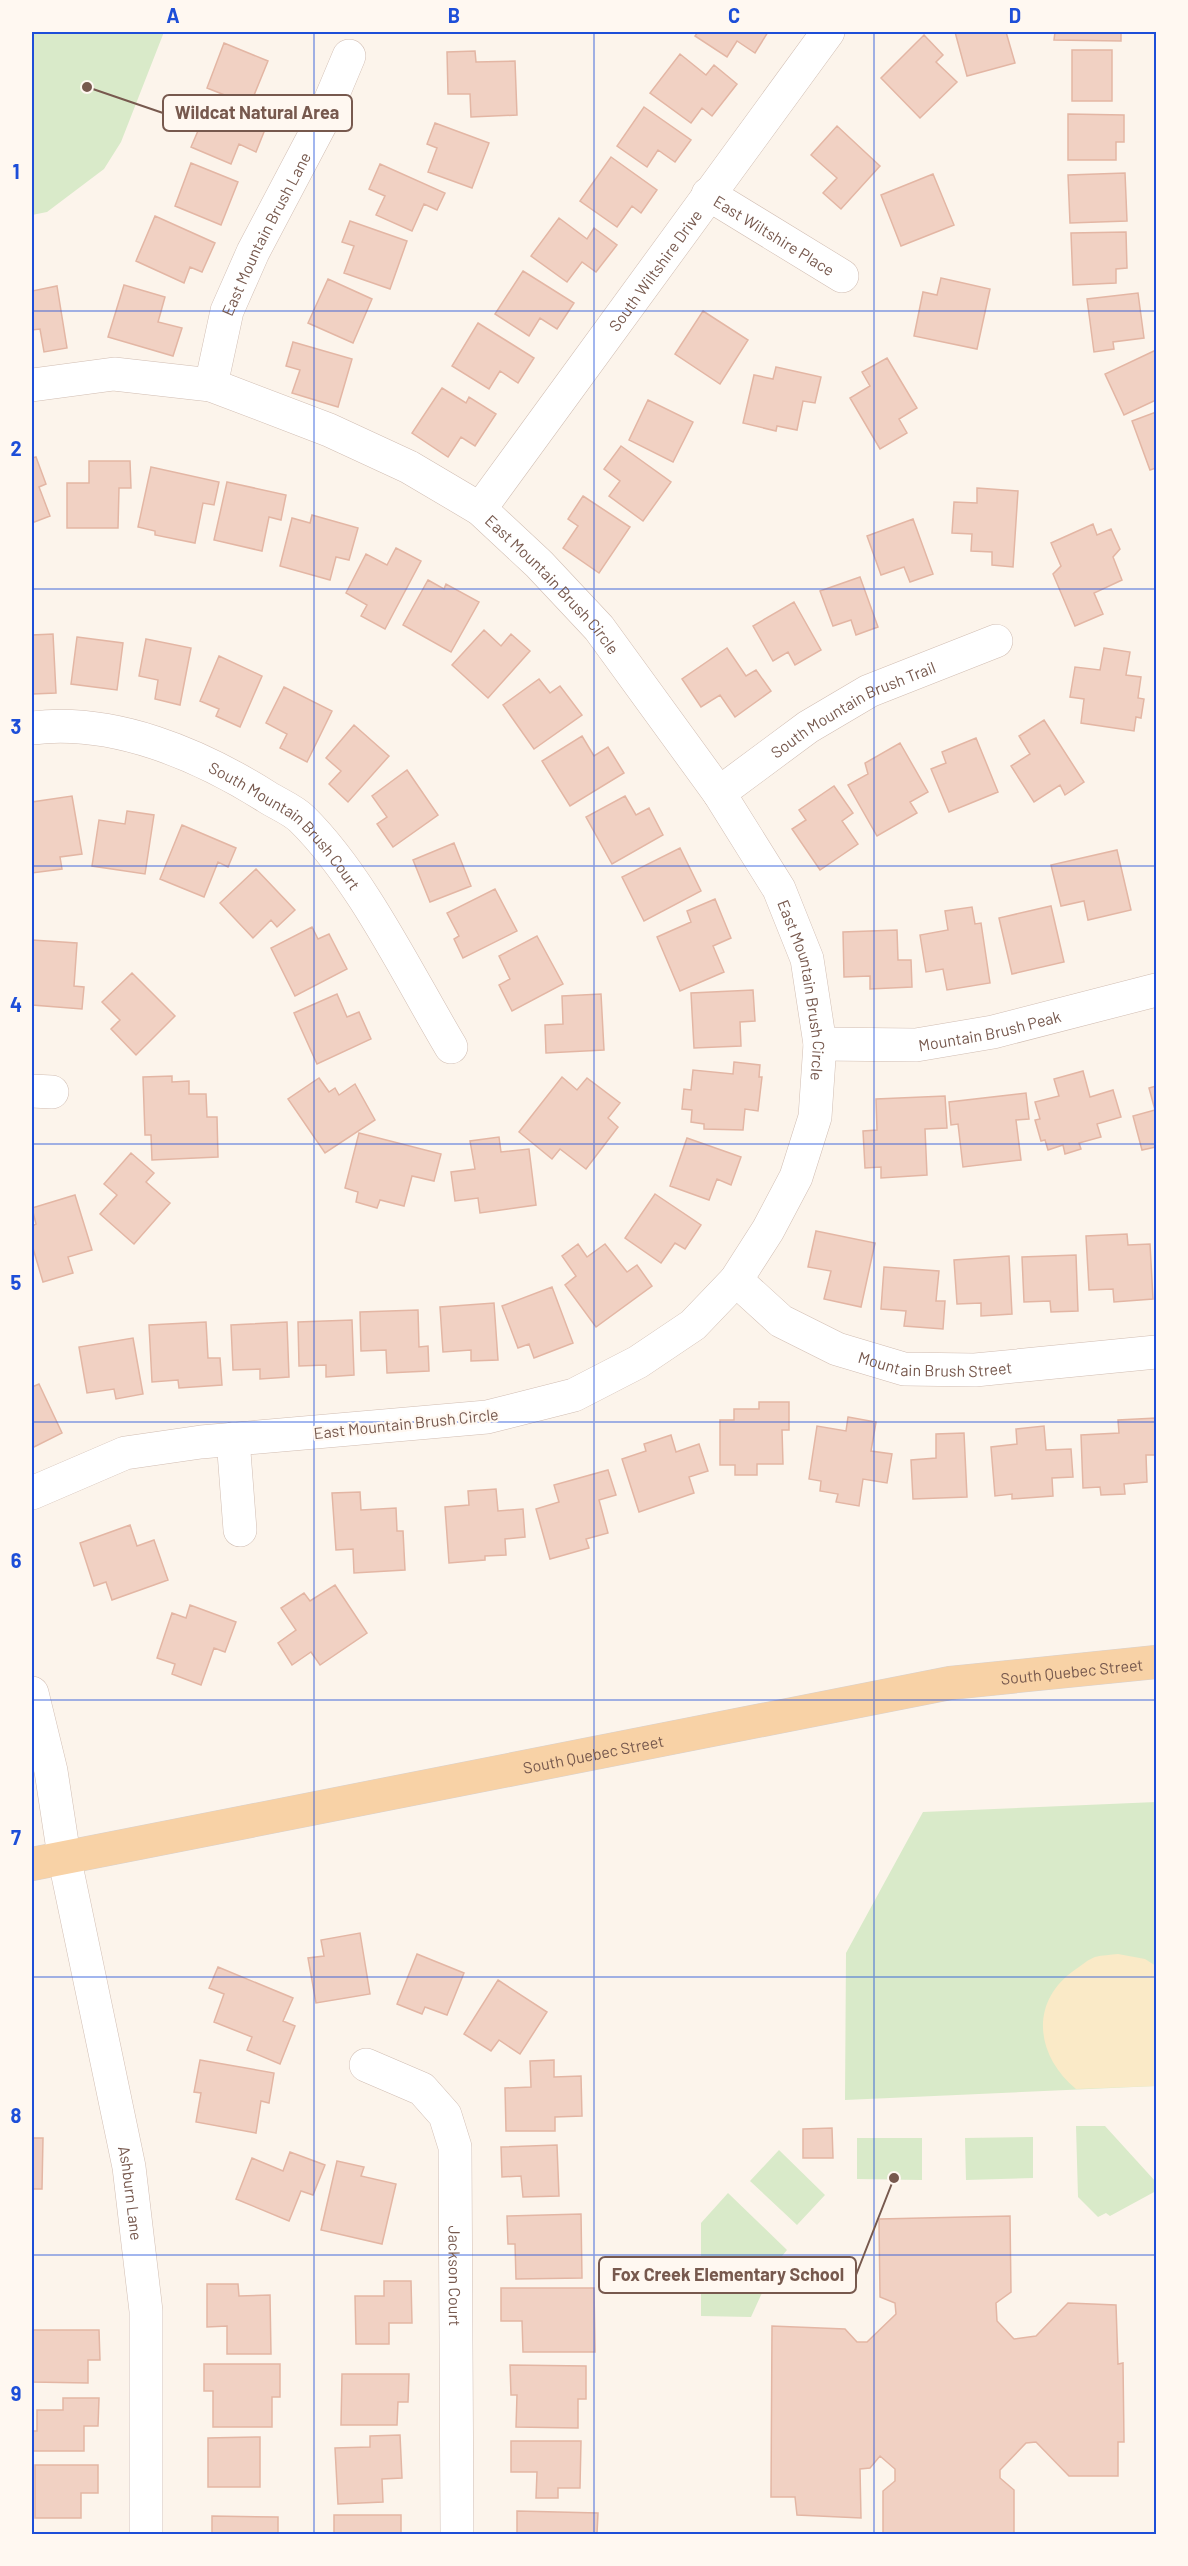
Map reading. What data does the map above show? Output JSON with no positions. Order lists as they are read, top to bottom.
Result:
{
  "streets": {
    "main road": ["South Quebec Street"],
    "street": [
      "East Mountain Brush Lane",
      "East Wiltshire Place",
      "South Wiltshire Drive",
      "East Mountain Brush Circle",
      "South Mountain Brush Trail",
      "South Mountain Brush Court",
      "Mountain Brush Peak",
      "Mountain Brush Street",
      "Ashburn Lane",
      "Jackson Court"
    ]
  },
  "crossings": [
    ["East Mountain Brush Lane", "East Mountain Brush Circle"],
    ["East Wiltshire Place", "South Wiltshire Drive"],
    ["South Wiltshire Drive", "East Mountain Brush Circle"],
    ["East Mountain Brush Circle", "South Mountain Brush Trail"],
    ["East Mountain Brush Circle", "Mountain Brush Peak"],
    ["East Mountain Brush Circle", "Mountain Brush Street"],
    ["South Quebec Street", "Ashburn Lane"]
  ],
  "places": ["Wildcat Natural Area", "Fox Creek Elementary School"],
  "grid": {
    "columns": [
      "A",
      "B",
      "C",
      "D"
    ],
    "rows": [
      "1",
      "2",
      "3",
      "4",
      "5",
      "6",
      "7",
      "8",
      "9"
    ]
  }
}
